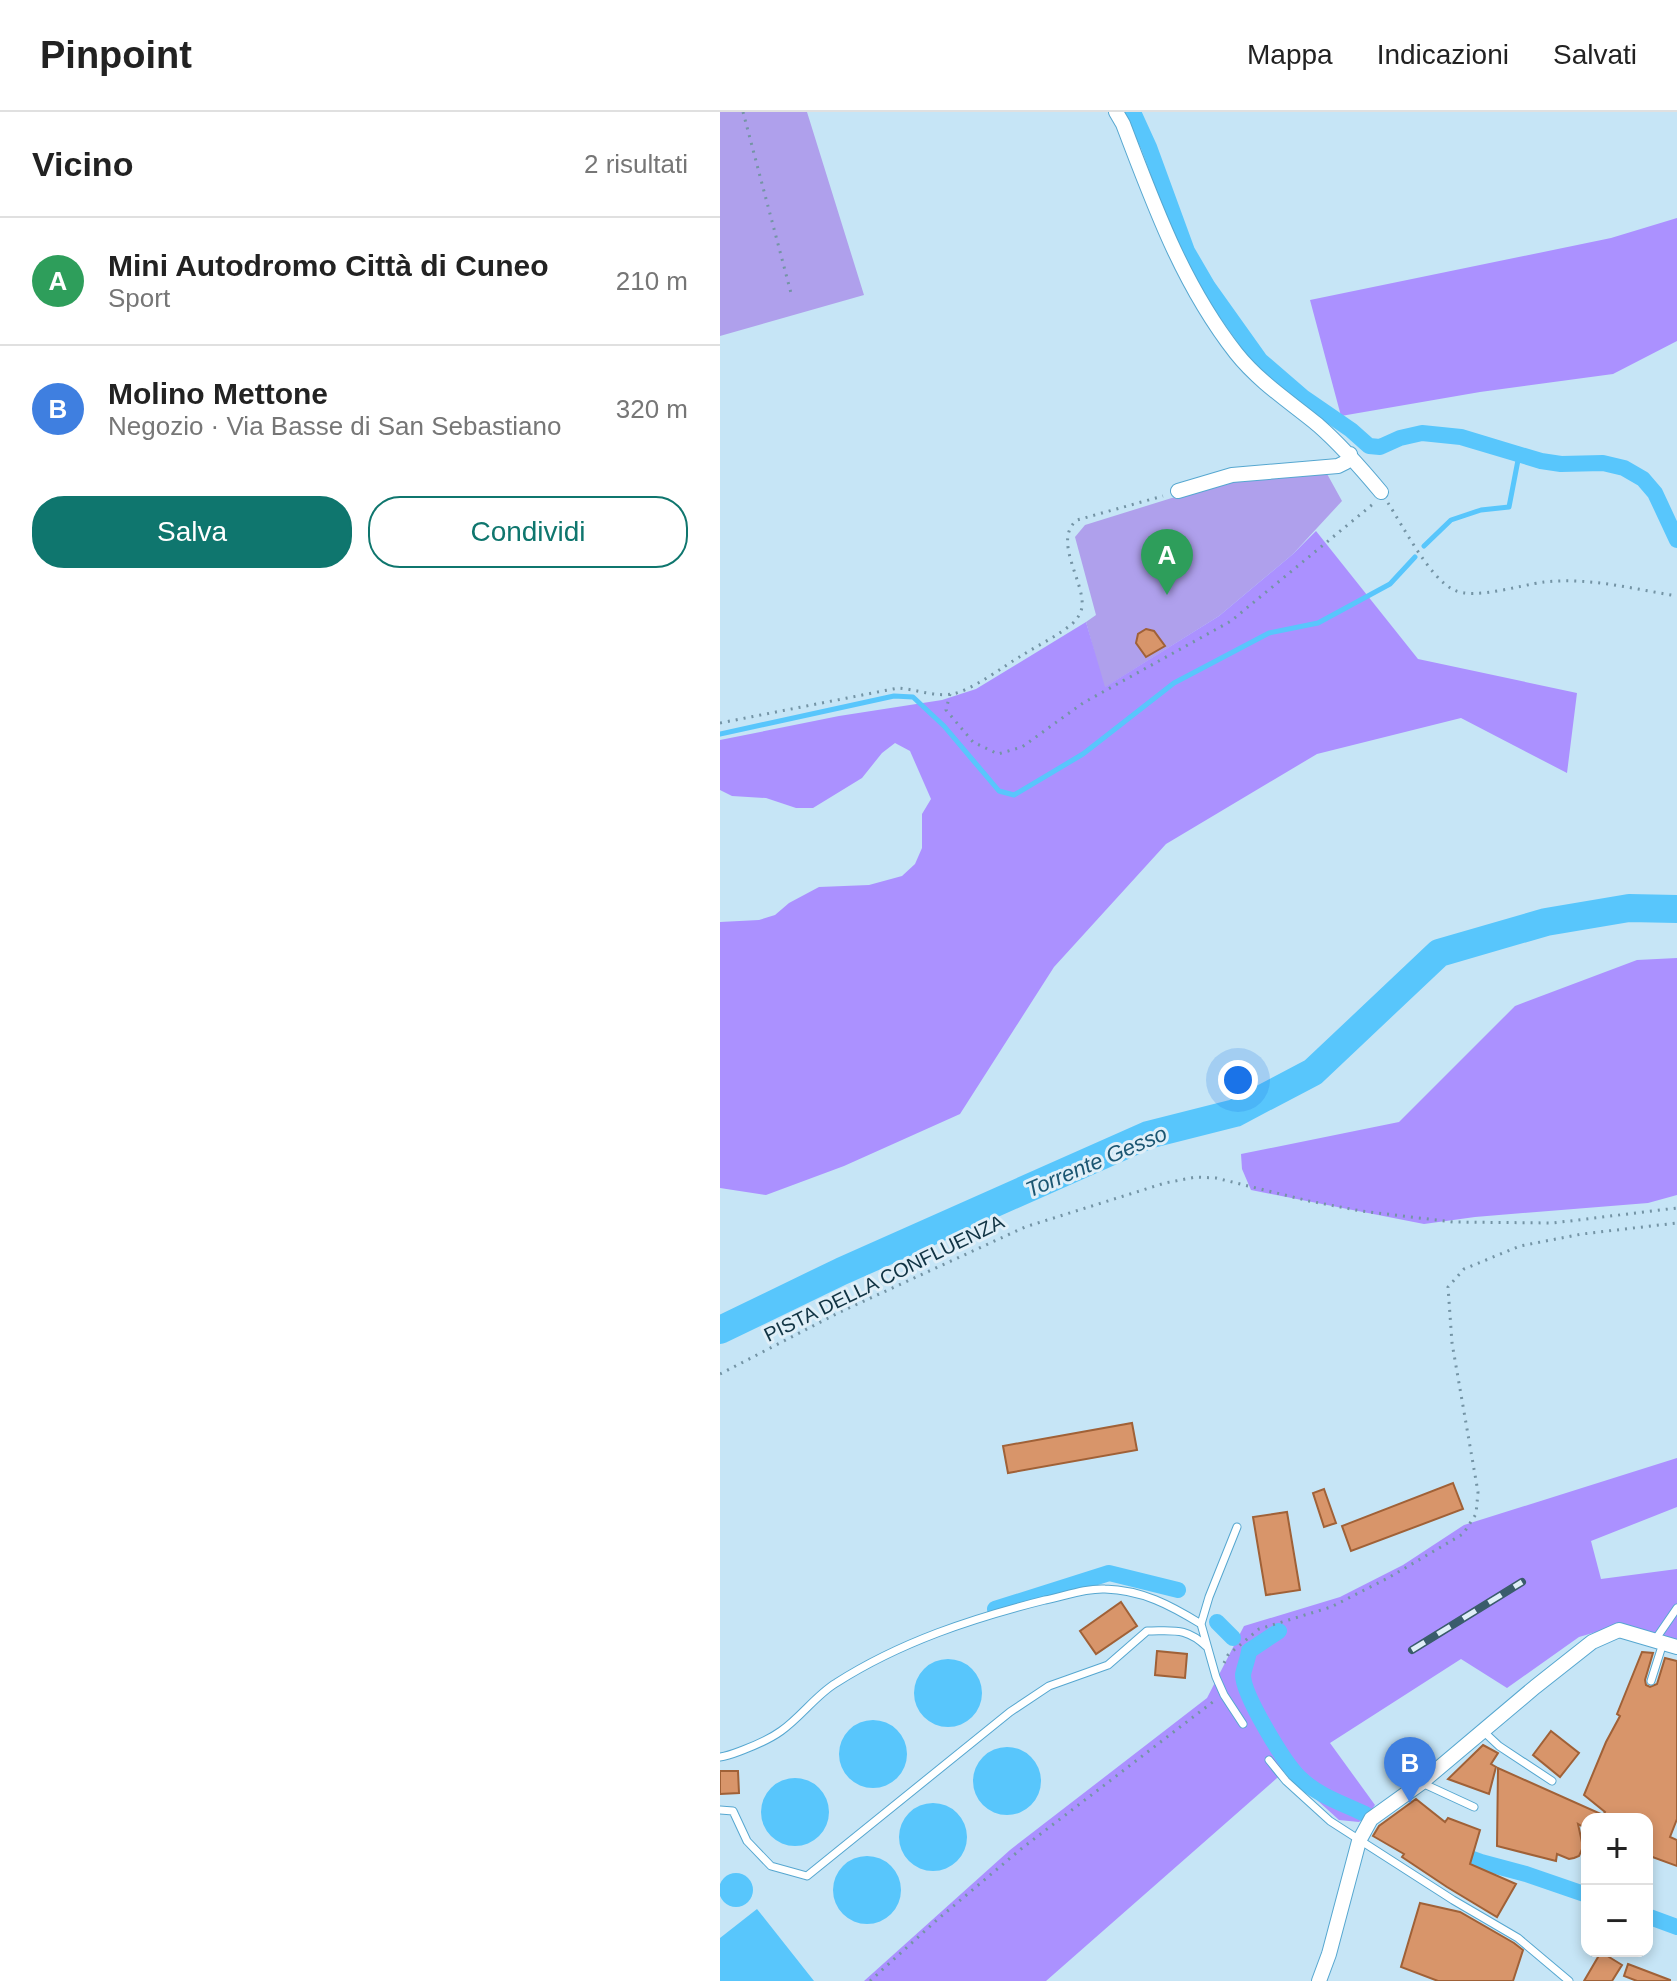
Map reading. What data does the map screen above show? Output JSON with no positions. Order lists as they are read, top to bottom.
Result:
{
  "streets": {
    "path": ["PISTA DELLA CONFLUENZA"]
  },
  "water": ["Torrente Gesso"],
  "page": {
    "header": "Pinpoint",
    "nav": ["Mappa", "Indicazioni", "Salvati"],
    "heading": ["Vicino", "2 risultati"],
    "list": [
      {
        "mark": "A",
        "name": "Mini Autodromo Città di Cuneo",
        "note": "Sport",
        "value": "210 m"
      },
      {
        "mark": "B",
        "name": "Molino Mettone",
        "note": "Negozio · Via Basse di San Sebastiano",
        "value": "320 m"
      }
    ],
    "buttons": ["Salva", "Condividi"],
    "pins": ["A", "B"],
    "map_buttons": ["+", "−"]
  }
}
